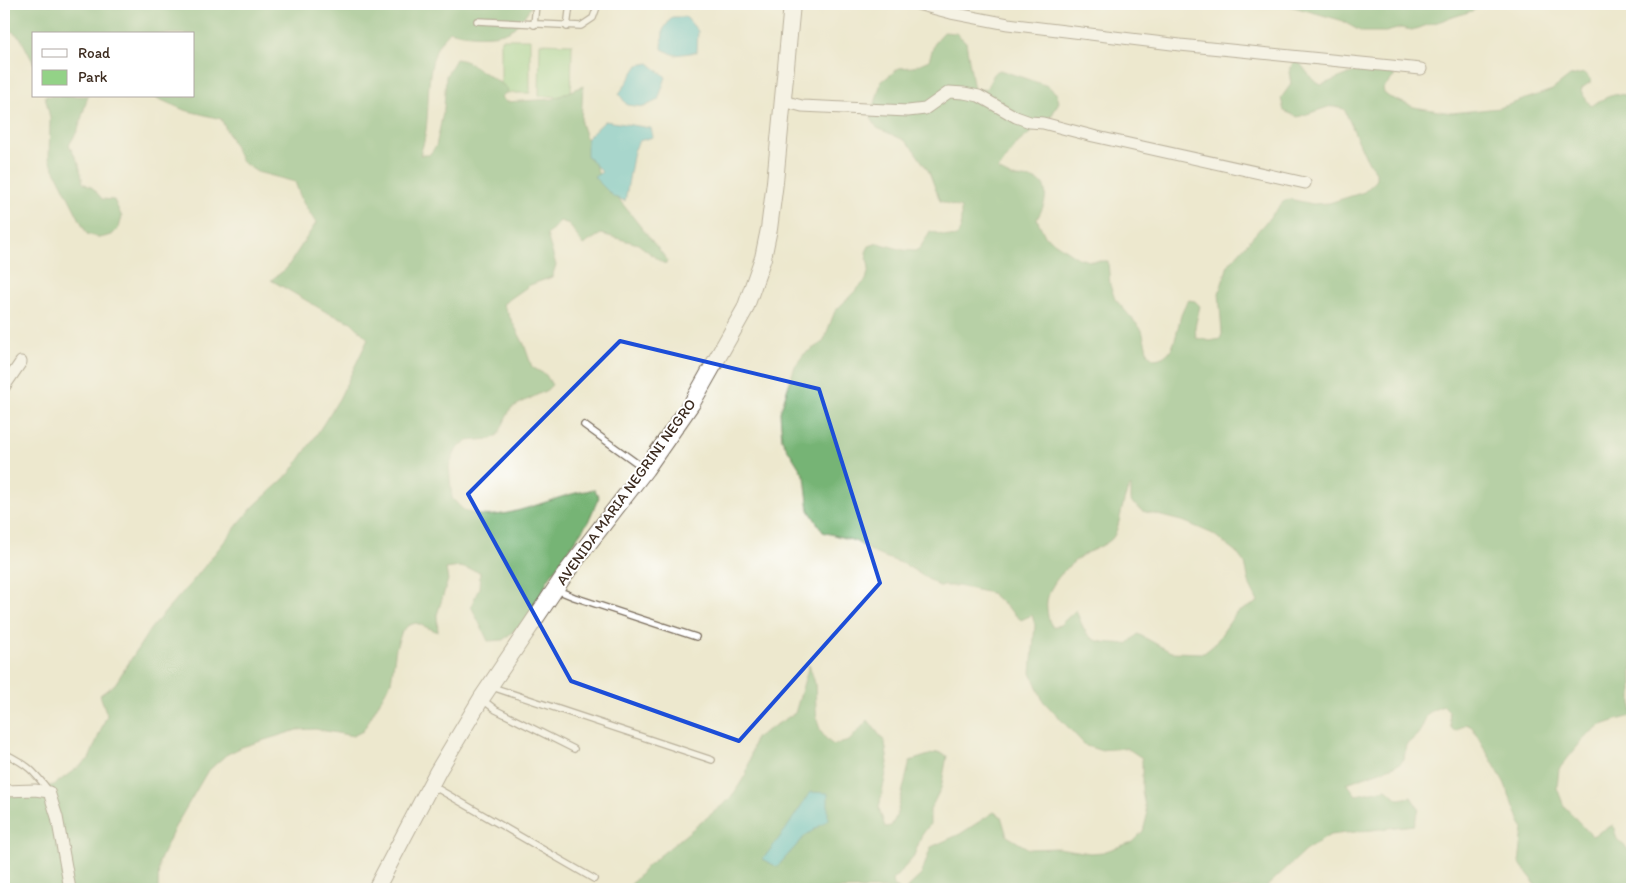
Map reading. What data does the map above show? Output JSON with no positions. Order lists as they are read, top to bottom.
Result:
{
  "streets": {
    "street": ["AVENIDA MARIA NEGRINI NEGRO"]
  },
  "legend": ["Road", "Park"]
}
